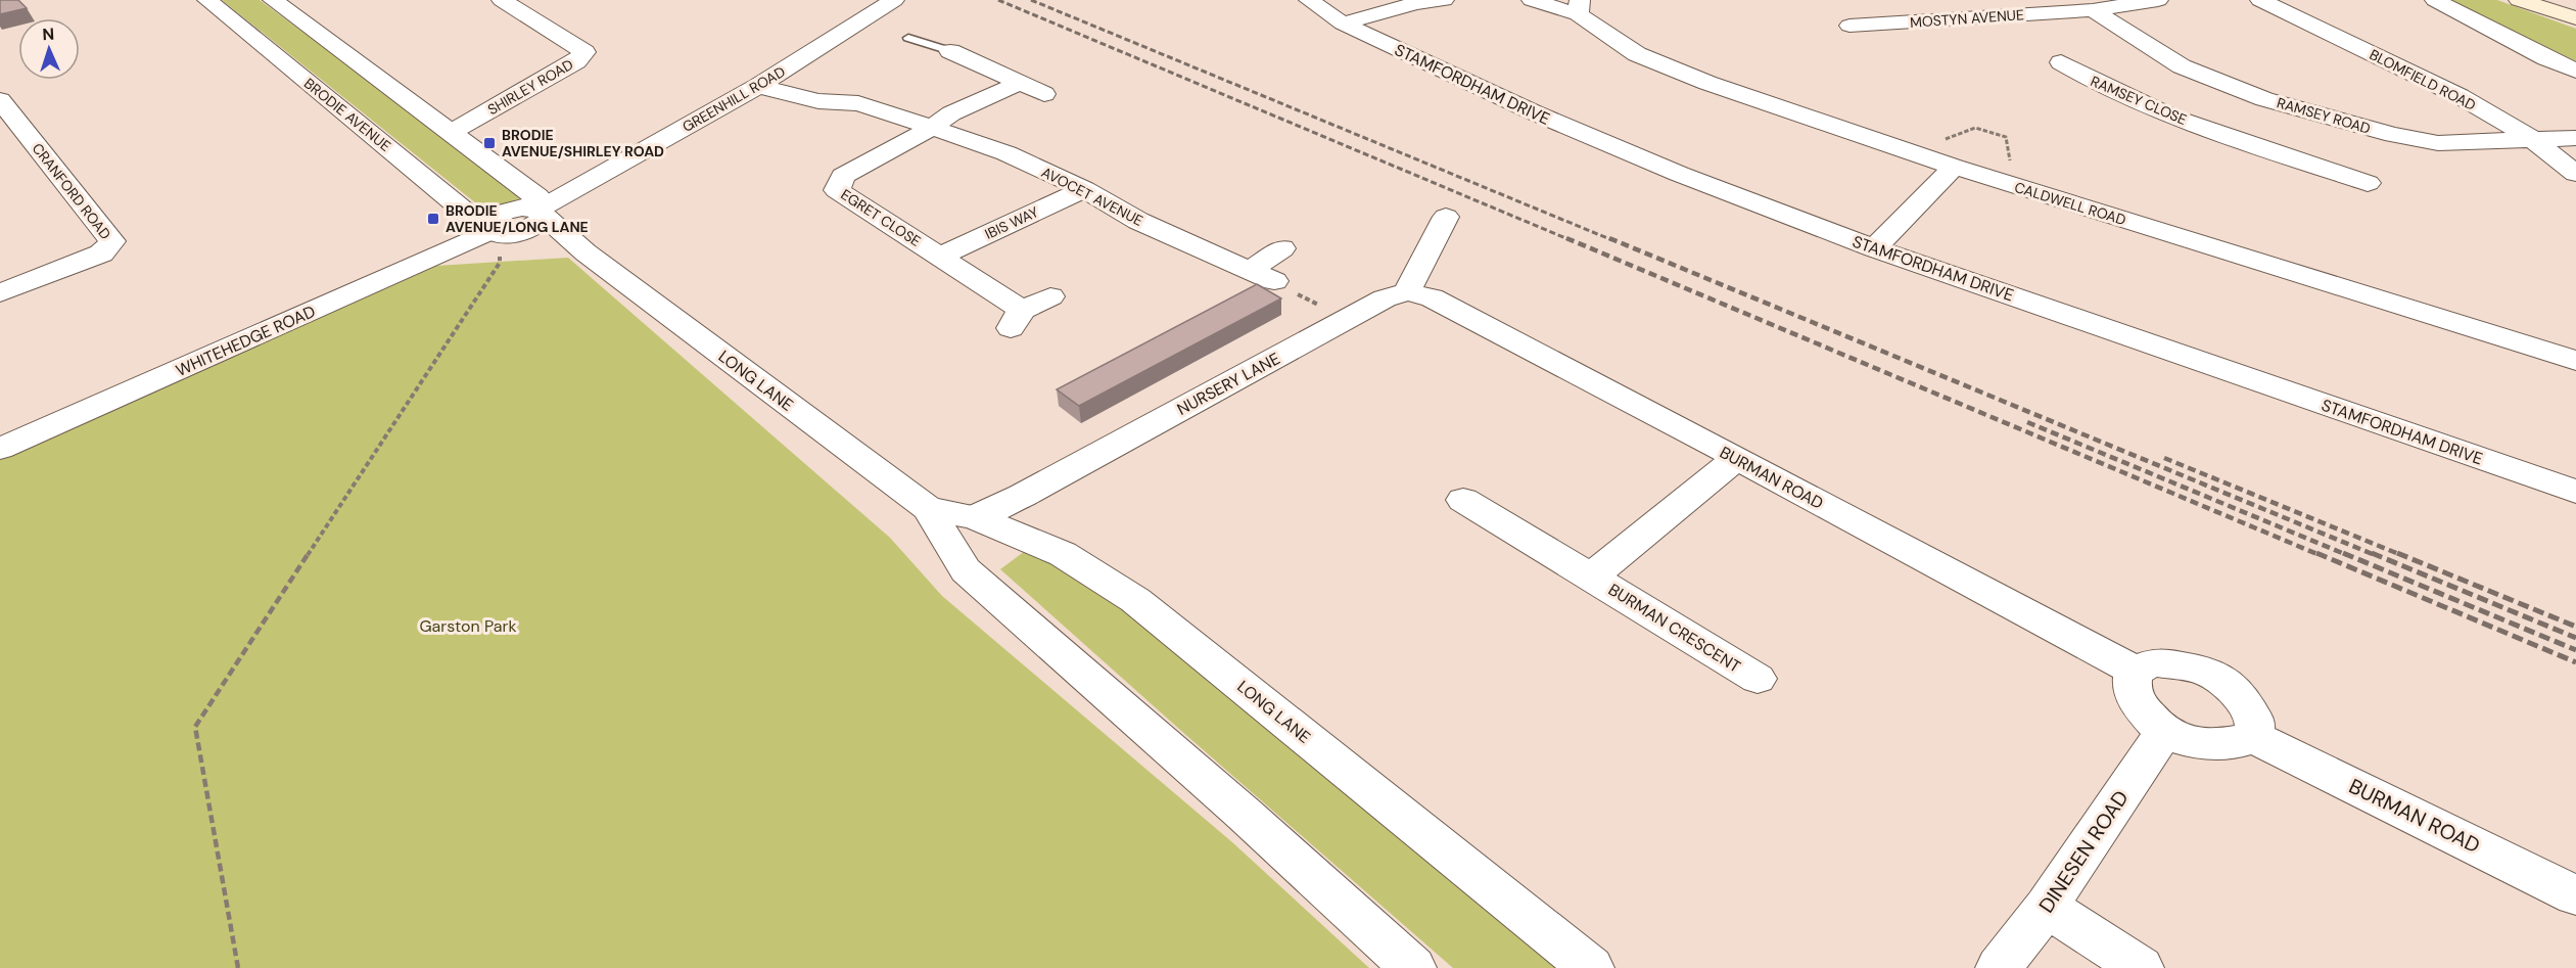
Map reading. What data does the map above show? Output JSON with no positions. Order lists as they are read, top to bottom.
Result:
{
  "streets": {
    "street": [
      "MOSTYN AVENUE",
      "BLOMFIELD ROAD",
      "STAMFORDHAM DRIVE",
      "SHIRLEY ROAD",
      "GREENHILL ROAD",
      "RAMSEY CLOSE",
      "BRODIE AVENUE",
      "RAMSEY ROAD",
      "CRANFORD ROAD",
      "AVOCET AVENUE",
      "CALDWELL ROAD",
      "EGRET CLOSE",
      "IBIS WAY",
      "WHITEHEDGE ROAD",
      "LONG LANE",
      "NURSERY LANE",
      "BURMAN ROAD",
      "BURMAN CRESCENT",
      "DINESEN ROAD"
    ]
  },
  "crossings": [
    ["MOSTYN AVENUE", "RAMSEY ROAD"],
    ["BLOMFIELD ROAD", "RAMSEY ROAD"],
    ["GREENHILL ROAD", "BRODIE AVENUE"],
    ["GREENHILL ROAD", "AVOCET AVENUE"],
    ["GREENHILL ROAD", "WHITEHEDGE ROAD"],
    ["GREENHILL ROAD", "LONG LANE"],
    ["RAMSEY CLOSE", "RAMSEY ROAD"],
    ["BRODIE AVENUE", "WHITEHEDGE ROAD"],
    ["BRODIE AVENUE", "LONG LANE"],
    ["AVOCET AVENUE", "EGRET CLOSE"],
    ["AVOCET AVENUE", "IBIS WAY"],
    ["EGRET CLOSE", "IBIS WAY"],
    ["WHITEHEDGE ROAD", "LONG LANE"],
    ["LONG LANE", "NURSERY LANE"],
    ["NURSERY LANE", "BURMAN ROAD"],
    ["BURMAN ROAD", "BURMAN CRESCENT"]
  ],
  "parks": ["Garston Park"],
  "places": {
    "transit": ["BRODIE AVENUE/SHIRLEY ROAD", "BRODIE AVENUE/LONG LANE"]
  },
  "north": "top"
}
